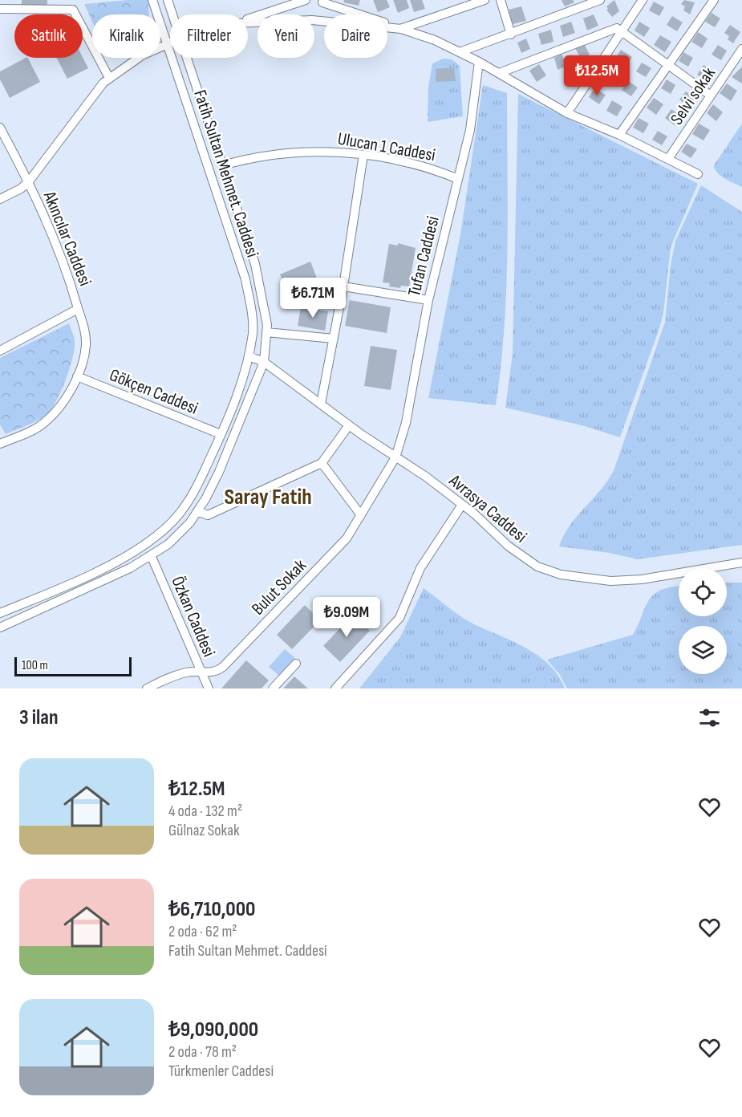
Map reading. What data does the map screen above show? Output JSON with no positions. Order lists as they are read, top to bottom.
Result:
{
  "streets": {
    "street": [
      "Selvi sokak",
      "Ulucan 1 Caddesi",
      "Fatih Sultan Mehmet. Caddesi",
      "Akıncılar Caddesi",
      "Tufan Caddesi",
      "Gökçen Caddesi",
      "Avrasya Caddesi",
      "Bulut Sokak",
      "Özkan Caddesi"
    ]
  },
  "crossings": [
    ["Ulucan 1 Caddesi", "Fatih Sultan Mehmet. Caddesi"],
    ["Ulucan 1 Caddesi", "Tufan Caddesi"],
    ["Fatih Sultan Mehmet. Caddesi", "Gökçen Caddesi"],
    ["Fatih Sultan Mehmet. Caddesi", "Avrasya Caddesi"],
    ["Fatih Sultan Mehmet. Caddesi", "Özkan Caddesi"],
    ["Akıncılar Caddesi", "Gökçen Caddesi"],
    ["Tufan Caddesi", "Avrasya Caddesi"],
    ["Tufan Caddesi", "Bulut Sokak"],
    ["Avrasya Caddesi", "Bulut Sokak"],
    ["Bulut Sokak", "Özkan Caddesi"]
  ],
  "districts": ["Saray Fatih"],
  "scale_bar": "100 m",
  "page": {
    "chip": [
      "Satılık",
      "Kiralık",
      "Filtreler",
      "Yeni",
      "Daire"
    ],
    "price": ["₺12.5M", "₺6.71M", "₺9.09M"],
    "scale": "100 m",
    "heading": "3 ilan",
    "list": [
      {
        "name": "₺12.5M",
        "note": "4 oda · 132 m² · Gülnaz Sokak"
      },
      {
        "name": "₺6,710,000",
        "note": "2 oda · 62 m² · Fatih Sultan Mehmet. Caddesi"
      },
      {
        "name": "₺9,090,000",
        "note": "2 oda · 78 m² · Türkmenler Caddesi"
      }
    ]
  }
}
